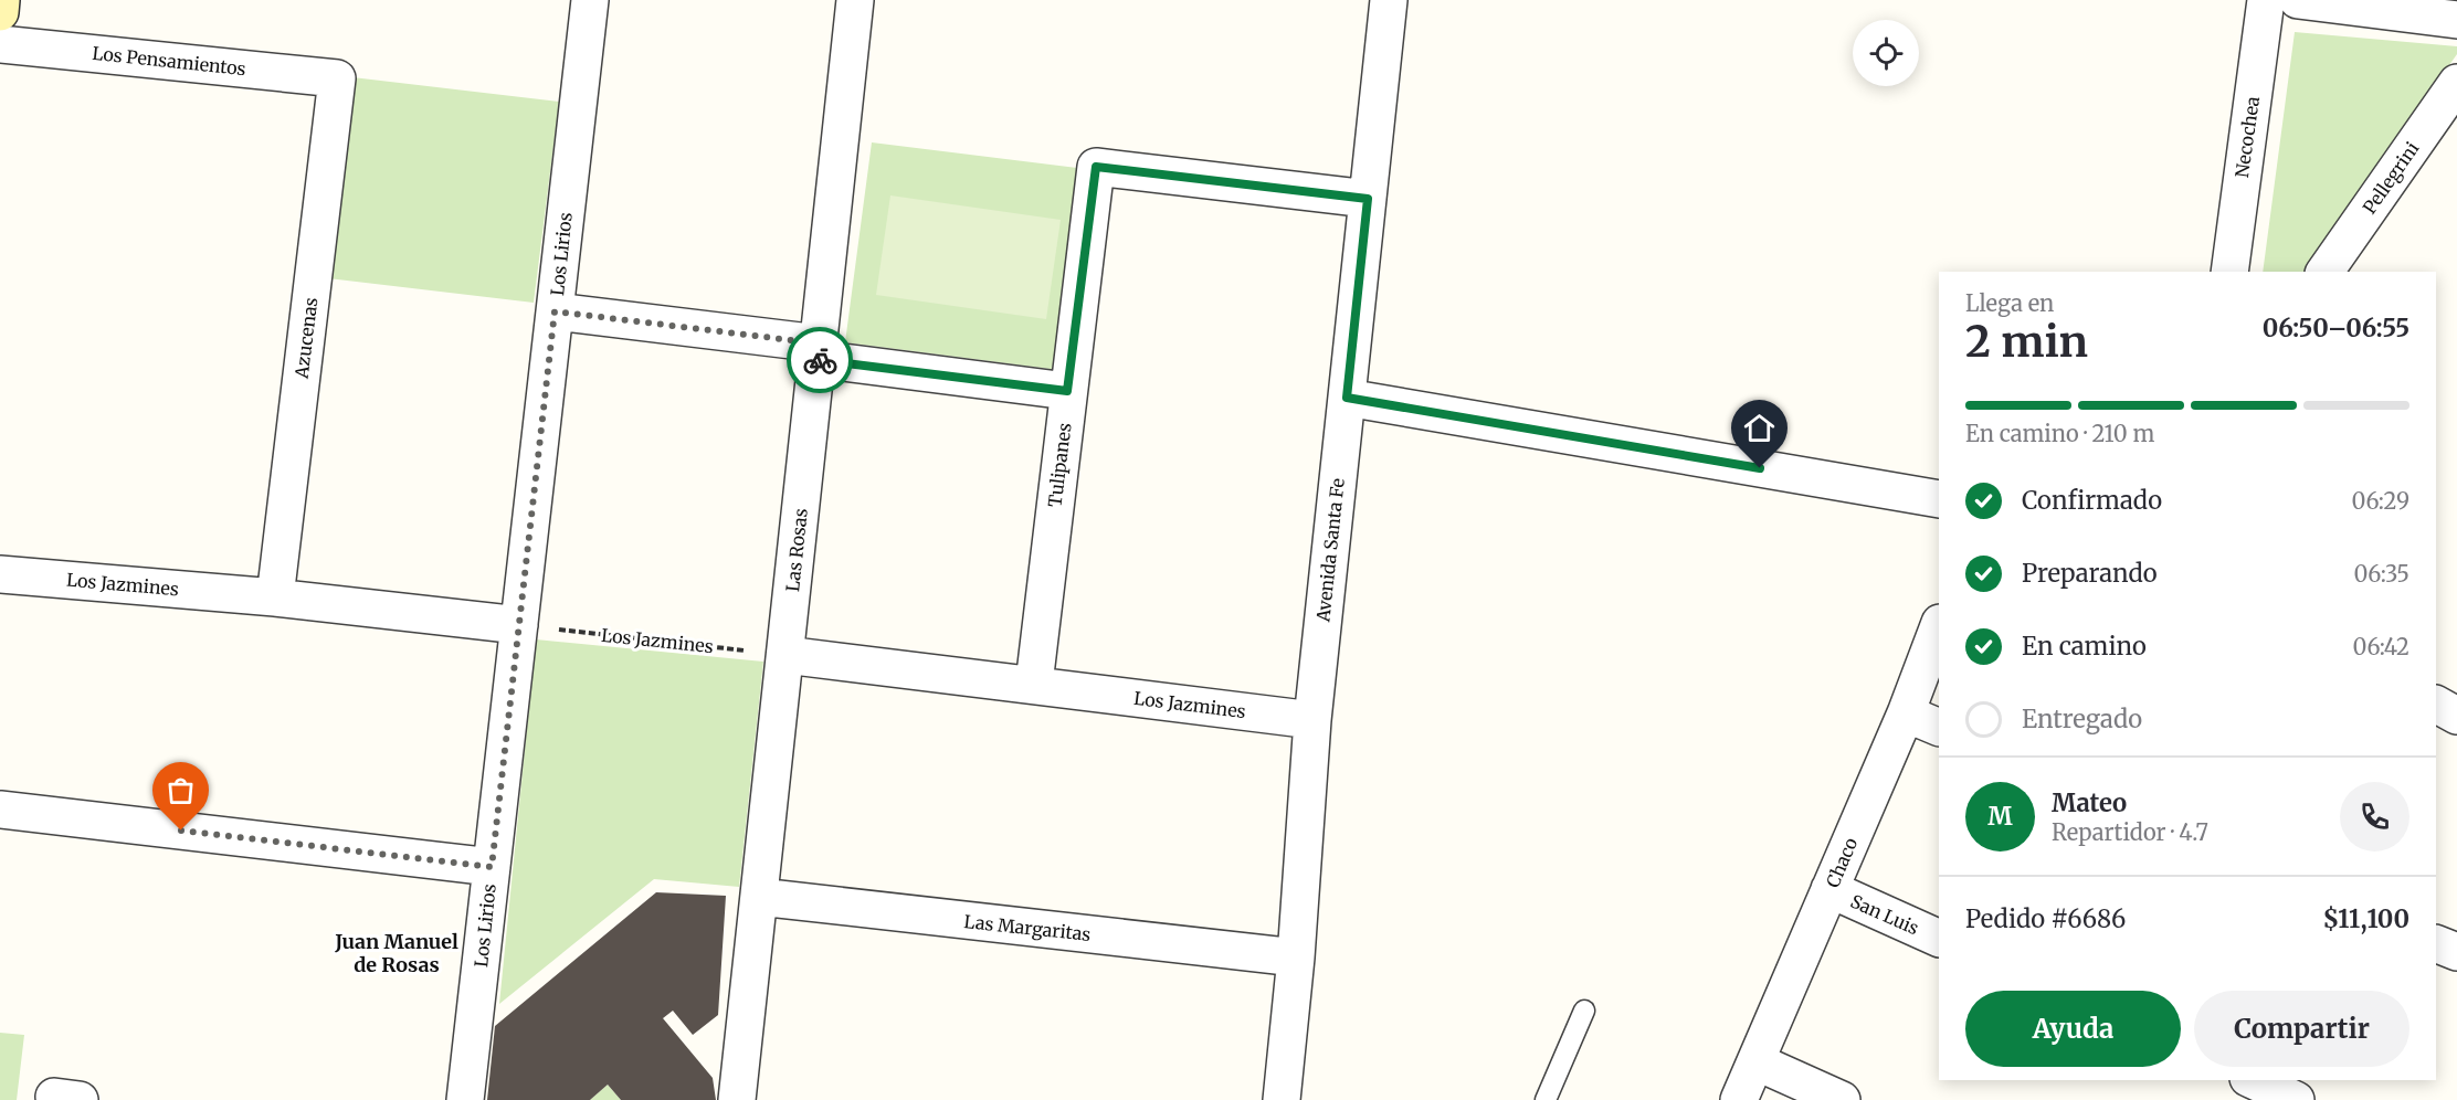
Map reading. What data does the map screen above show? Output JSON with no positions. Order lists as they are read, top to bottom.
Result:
{
  "streets": {
    "street": [
      "Los Pensamientos",
      "Necochea",
      "Pellegrini",
      "Los Lirios",
      "Azucenas",
      "Tulipanes",
      "Las Rosas",
      "Avenida Santa Fe",
      "Los Jazmines",
      "Chaco",
      "San Luis",
      "Las Margaritas"
    ]
  },
  "crossings": [
    ["Los Pensamientos", "Azucenas"],
    ["Los Lirios", "Los Jazmines"],
    ["Azucenas", "Los Jazmines"],
    ["Tulipanes", "Avenida Santa Fe"],
    ["Tulipanes", "Los Jazmines"],
    ["Las Rosas", "Los Jazmines"],
    ["Las Rosas", "Las Margaritas"],
    ["Avenida Santa Fe", "Los Jazmines"],
    ["Avenida Santa Fe", "Las Margaritas"],
    ["Chaco", "San Luis"]
  ],
  "districts": ["Juan Manuel de Rosas"],
  "page": {
    "heading": ["2 min", "Llega en", "06:50–06:55"],
    "panel": [
      "Mateo",
      "Repartidor · 4.7",
      "Pedido #6686",
      "$11,100"
    ],
    "bar": "En camino · 210 m",
    "list": [
      ["Confirmado", "06:29"],
      ["Preparando", "06:35"],
      ["En camino", "06:42"],
      "Entregado"
    ],
    "round": "M",
    "buttons": ["Ayuda", "Compartir"]
  }
}
